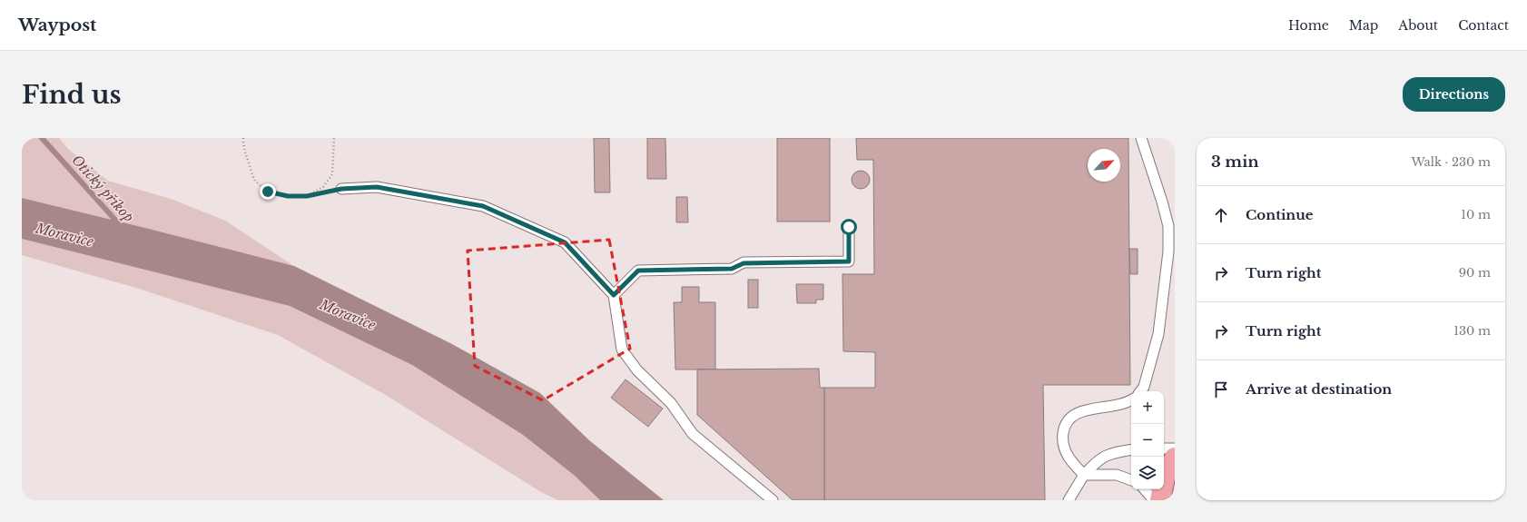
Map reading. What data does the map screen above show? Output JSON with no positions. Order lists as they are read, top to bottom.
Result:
{
  "water": ["Otický příkop", "Moravice"],
  "north": "top right",
  "page": {
    "header": "Waypost",
    "nav": [
      "Home",
      "Map",
      "About",
      "Contact"
    ],
    "buttons": "Directions",
    "title": "Find us",
    "heading": ["3 min", "Walk · 230 m"],
    "list": [
      ["Continue", "10 m"],
      ["Turn right", "90 m"],
      ["Turn right", "130 m"],
      "Arrive at destination"
    ],
    "map_buttons": ["+", "−"]
  }
}
